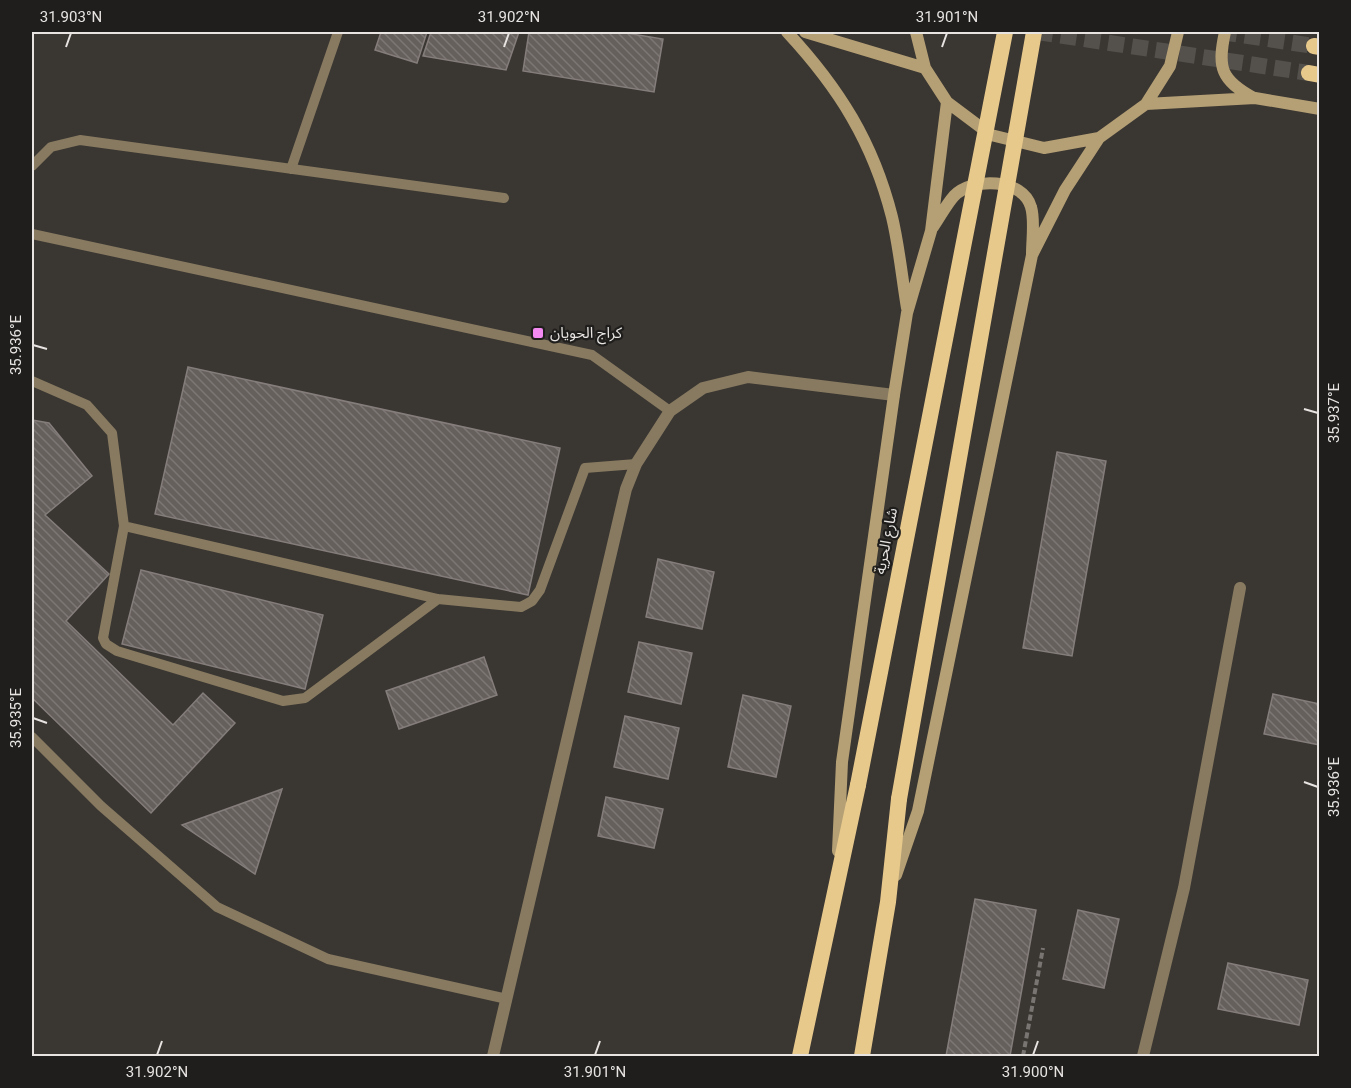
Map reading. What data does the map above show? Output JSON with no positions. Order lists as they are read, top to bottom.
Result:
{
  "streets": {
    "highway": ["شارع الحرية"]
  },
  "places": {
    "transit": ["كراج الحويان"]
  },
  "coordinates": [
    "31.903°N",
    "31.902°N",
    "31.901°N",
    "35.936°E",
    "35.937°E",
    "35.935°E",
    "31.900°N"
  ]
}
